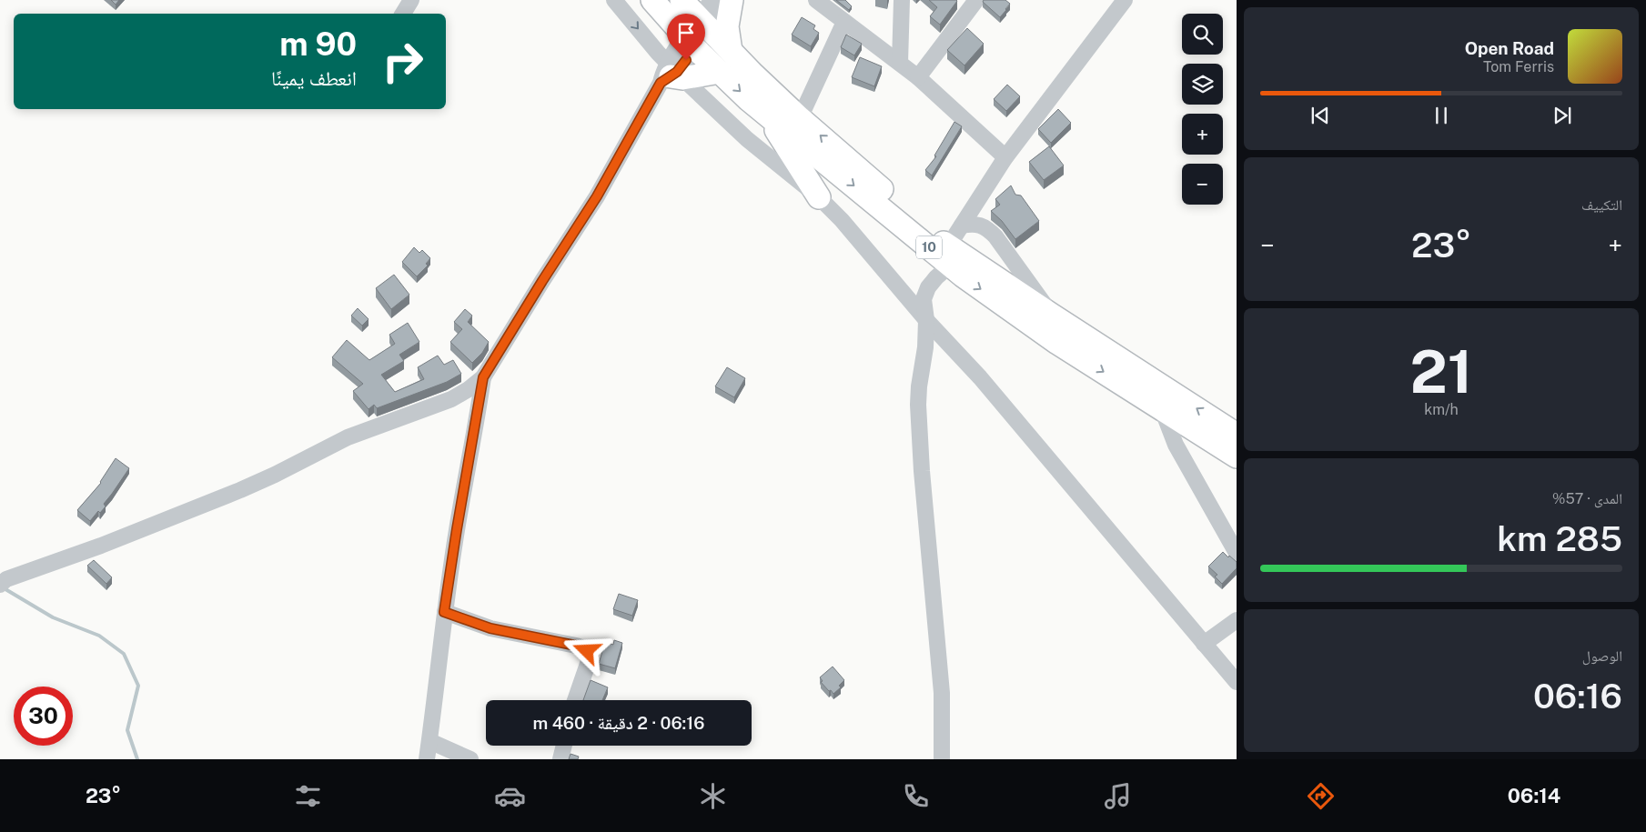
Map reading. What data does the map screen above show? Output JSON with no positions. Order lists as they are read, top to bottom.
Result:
{
  "streets": {
    "highway": ["10"]
  },
  "page": {
    "map_buttons": ["+", "−"],
    "turn": ["90 m", "انعطف يمينًا"],
    "song": ["Open Road", "Tom Ferris"],
    "tile": [
      "التكييف",
      ["21", "km/h"],
      ["المدى · 57%", "285 km"],
      ["الوصول", "06:16"]
    ],
    "heat": ["−", "23°", "+"],
    "limit": "30",
    "trip": "06:16 · 2 دقيقة · 460 m",
    "tabs": ["06:14", "23°"]
  }
}
